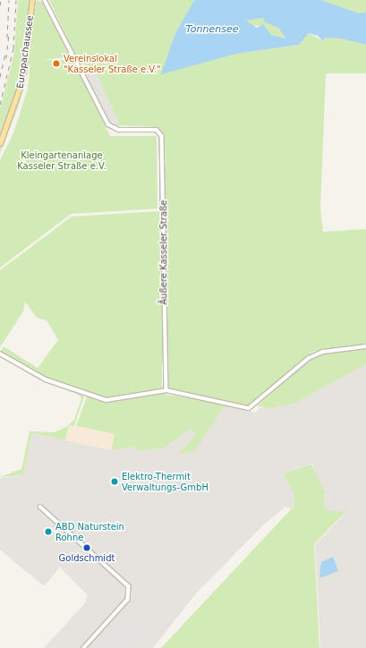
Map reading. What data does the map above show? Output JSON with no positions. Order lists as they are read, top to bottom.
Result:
{
  "streets": {
    "main road": ["Europachaussee"],
    "street": ["Äußere Kasseler Straße"]
  },
  "water": ["Tonnensee"],
  "parks": ["Kleingartenanlage Kasseler Straße e.V."],
  "places": [
    "Vereinslokal \"Kasseler Straße e.V.\"",
    "Elektro-Thermit Verwaltungs-GmbH",
    "ABD Naturstein Rohne",
    "Goldschmidt"
  ]
}
